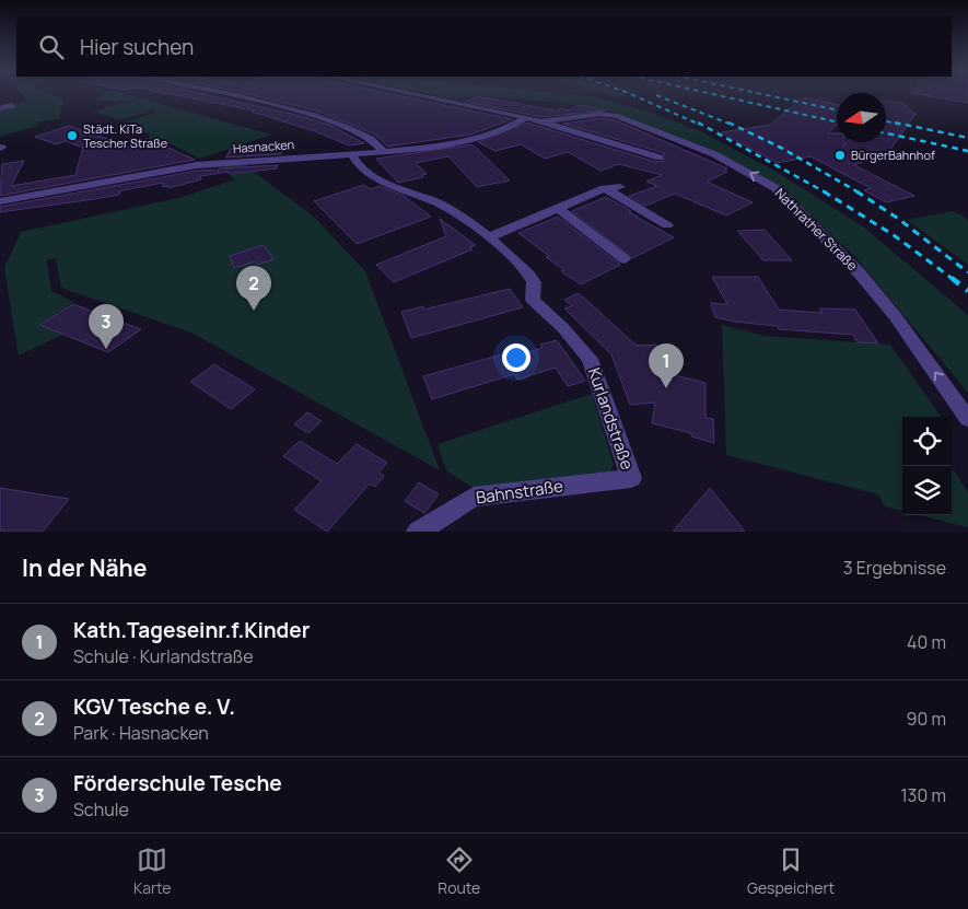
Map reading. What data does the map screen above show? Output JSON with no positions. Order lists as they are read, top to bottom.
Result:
{
  "streets": {
    "street": [
      "Hasnacken",
      "Nathrather Straße",
      "Kurlandstraße",
      "Bahnstraße"
    ]
  },
  "crossings": [
    ["Hasnacken", "Nathrather Straße"],
    ["Hasnacken", "Kurlandstraße"],
    ["Kurlandstraße", "Bahnstraße"]
  ],
  "places": ["Städt. KiTa Tescher Straße", "BürgerBahnhof"],
  "north": "left",
  "page": {
    "search": "Hier suchen",
    "pins": ["2", "3", "1"],
    "heading": ["In der Nähe", "3 Ergebnisse"],
    "list": [
      {
        "mark": "1",
        "name": "Kath.Tageseinr.f.Kinder",
        "note": "Schule · Kurlandstraße",
        "value": "40 m"
      },
      {
        "mark": "2",
        "name": "KGV Tesche e. V.",
        "note": "Park · Hasnacken",
        "value": "90 m"
      },
      {
        "mark": "3",
        "name": "Förderschule Tesche",
        "note": "Schule",
        "value": "130 m"
      }
    ],
    "nav": ["Karte", "Route", "Gespeichert"]
  }
}
